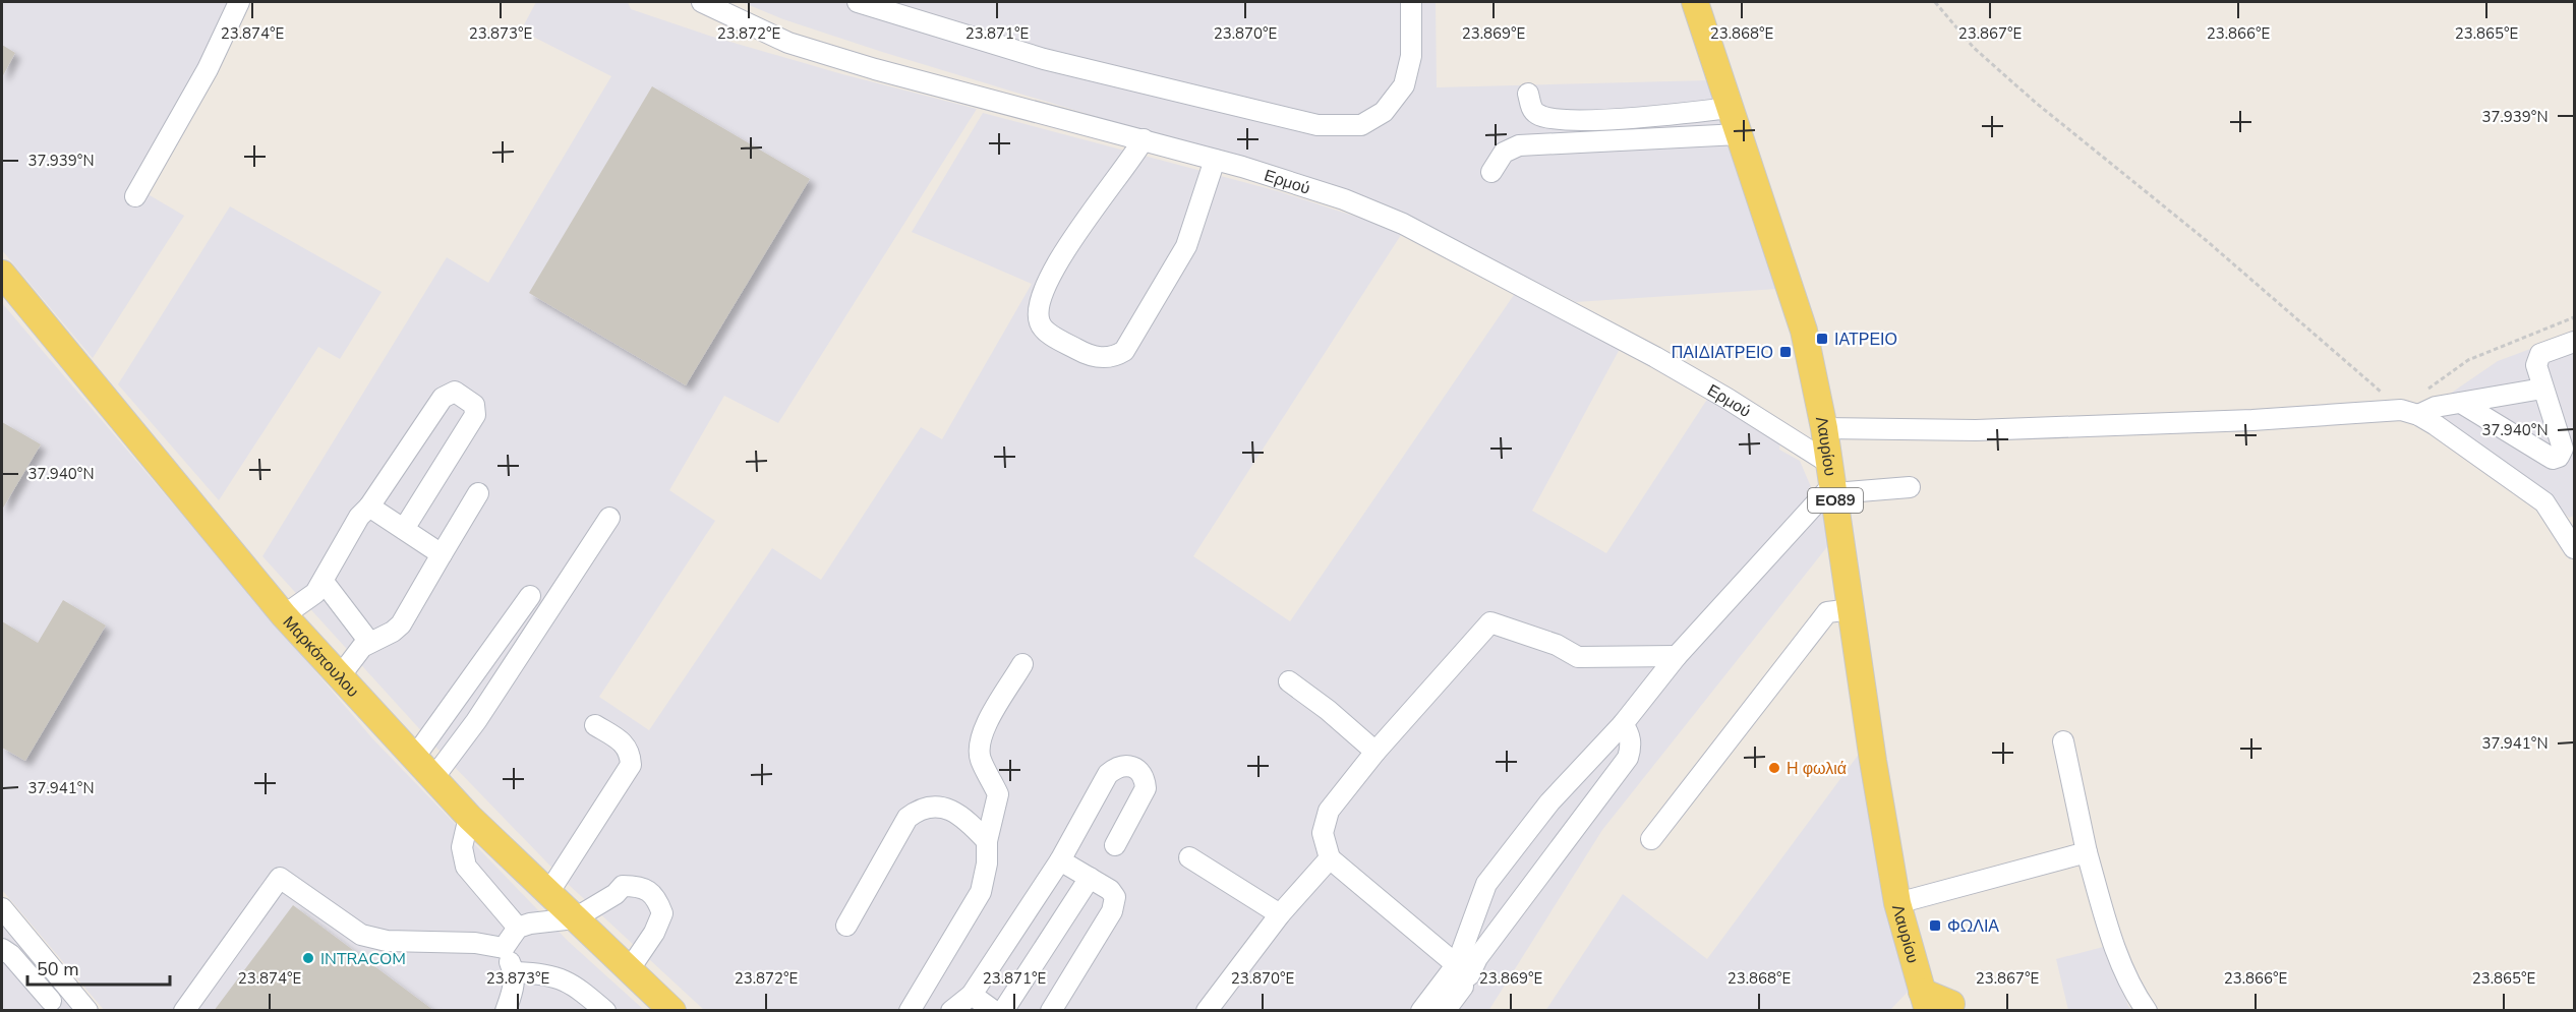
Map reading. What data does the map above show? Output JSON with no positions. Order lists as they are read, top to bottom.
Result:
{
  "streets": {
    "main road": ["Λαυρίου", "ΕΟ89", "Μαρκόπουλου"],
    "street": ["Ερμού"]
  },
  "crossings": [
    ["Ερμού", "Λαυρίου"]
  ],
  "places": {
    "transit": ["ΙΑΤΡΕΙΟ", "ΠΑΙΔΙΑΤΡΕΙΟ", "ΦΩΛΙΑ"],
    "other": ["Η φωλιά", "INTRACOM"]
  },
  "scale_bar": "50 m",
  "coordinates": [
    "23.874°E",
    "23.873°E",
    "23.872°E",
    "23.871°E",
    "23.870°E",
    "23.869°E",
    "23.868°E",
    "23.867°E",
    "23.866°E",
    "23.865°E",
    "37.939°N",
    "37.940°N",
    "37.941°N"
  ]
}
